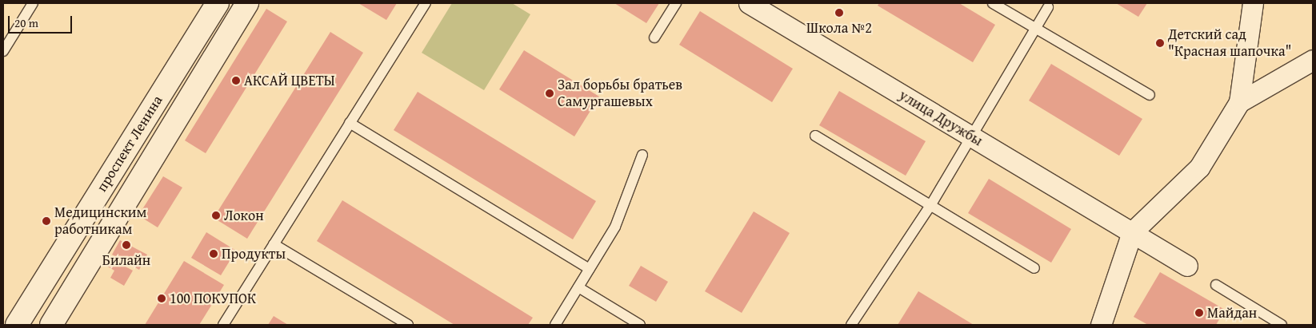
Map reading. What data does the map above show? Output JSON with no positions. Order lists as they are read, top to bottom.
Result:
{
  "streets": {
    "main road": ["проспект Ленина"],
    "street": ["улица Дружбы"]
  },
  "places": [
    "Школа №2",
    "Детский сад \"Красная шапочка\"",
    "АКСАЙ ЦВЕТЫ",
    "Зал борьбы братьев Самургашевых",
    "Локон",
    "Медицинским работникам",
    "Билайн",
    "Продукты",
    "100 ПОКУПОК",
    "Майдан"
  ],
  "scale_bar": "20 m"
}
